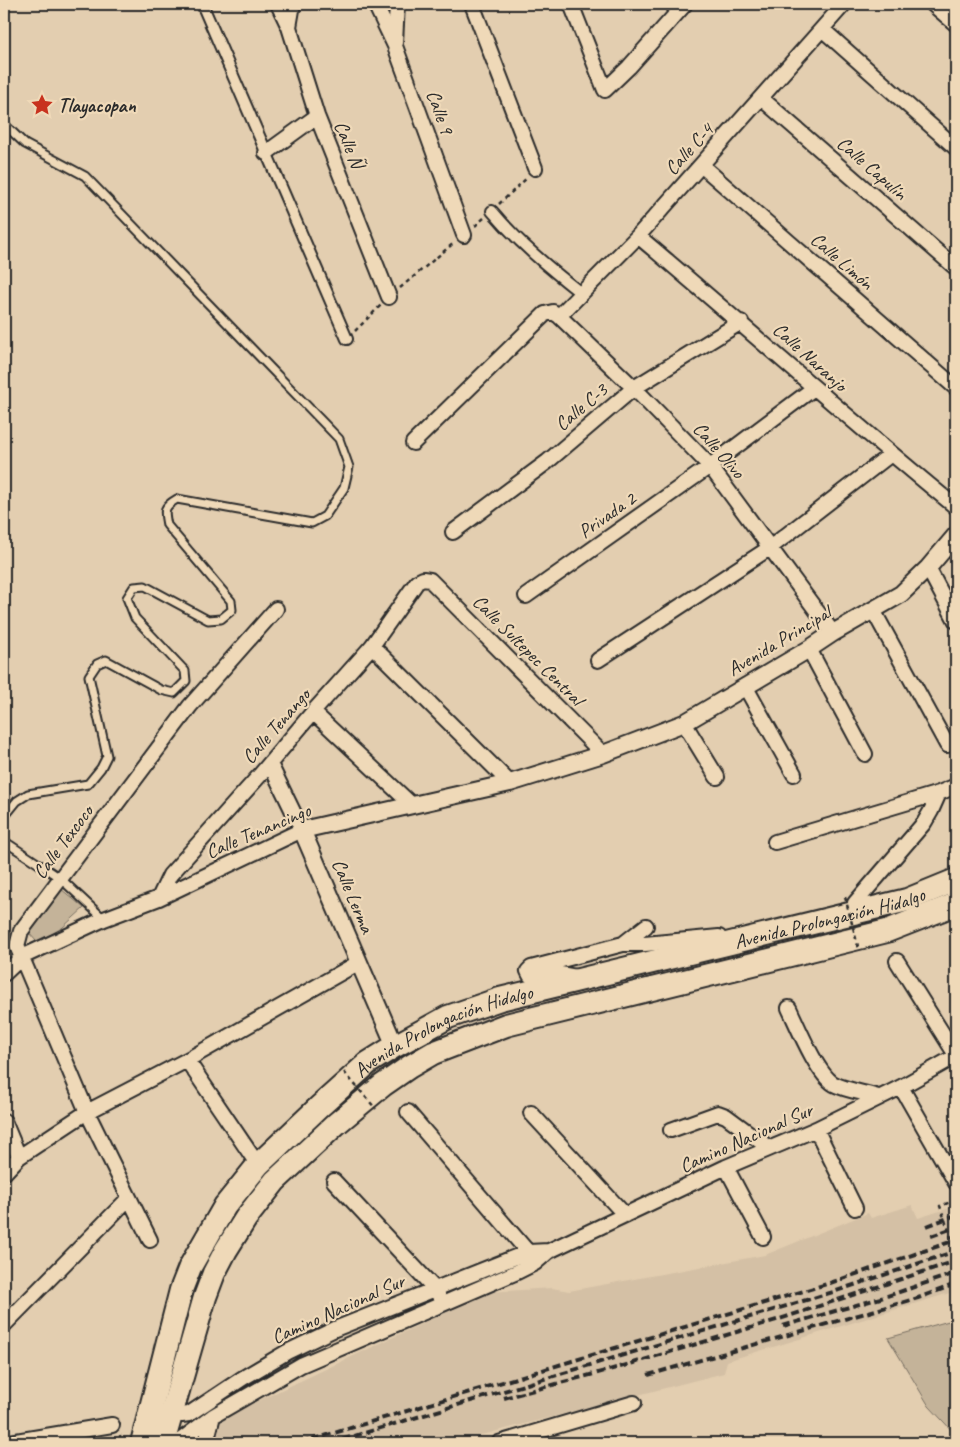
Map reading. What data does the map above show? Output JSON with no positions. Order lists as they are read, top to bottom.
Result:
{
  "streets": {
    "highway": ["Avenida Prolongación Hidalgo"],
    "street": [
      "Calle 9",
      "Calle Ñ",
      "Calle C-4",
      "Calle Capulín",
      "Calle Limón",
      "Calle Naranjo",
      "Calle C-3",
      "Calle Olivo",
      "Privada 2",
      "Avenida Principal",
      "Calle Sultepec Central",
      "Calle Tenango",
      "Calle Tenancingo",
      "Calle Texcoco",
      "Calle Lerma",
      "Camino Nacional Sur"
    ]
  },
  "crossings": [
    ["Calle C-4", "Calle Capulín"],
    ["Calle C-4", "Calle Limón"],
    ["Calle C-4", "Calle Naranjo"],
    ["Calle C-4", "Calle Olivo"],
    ["Calle Naranjo", "Calle C-3"],
    ["Calle Naranjo", "Privada 2"],
    ["Calle C-3", "Calle Olivo"],
    ["Calle Olivo", "Privada 2"],
    ["Calle Olivo", "Avenida Principal"],
    ["Avenida Principal", "Calle Sultepec Central"],
    ["Avenida Principal", "Calle Tenancingo"],
    ["Calle Sultepec Central", "Calle Tenango"],
    ["Calle Sultepec Central", "Calle Tenancingo"],
    ["Calle Tenango", "Calle Tenancingo"],
    ["Calle Tenango", "Calle Lerma"],
    ["Calle Tenancingo", "Calle Texcoco"],
    ["Calle Tenancingo", "Calle Lerma"],
    ["Calle Lerma", "Avenida Prolongación Hidalgo"],
    ["Avenida Prolongación Hidalgo", "Camino Nacional Sur"]
  ],
  "places": {
    "place": ["Tlayacopan"]
  }
}
